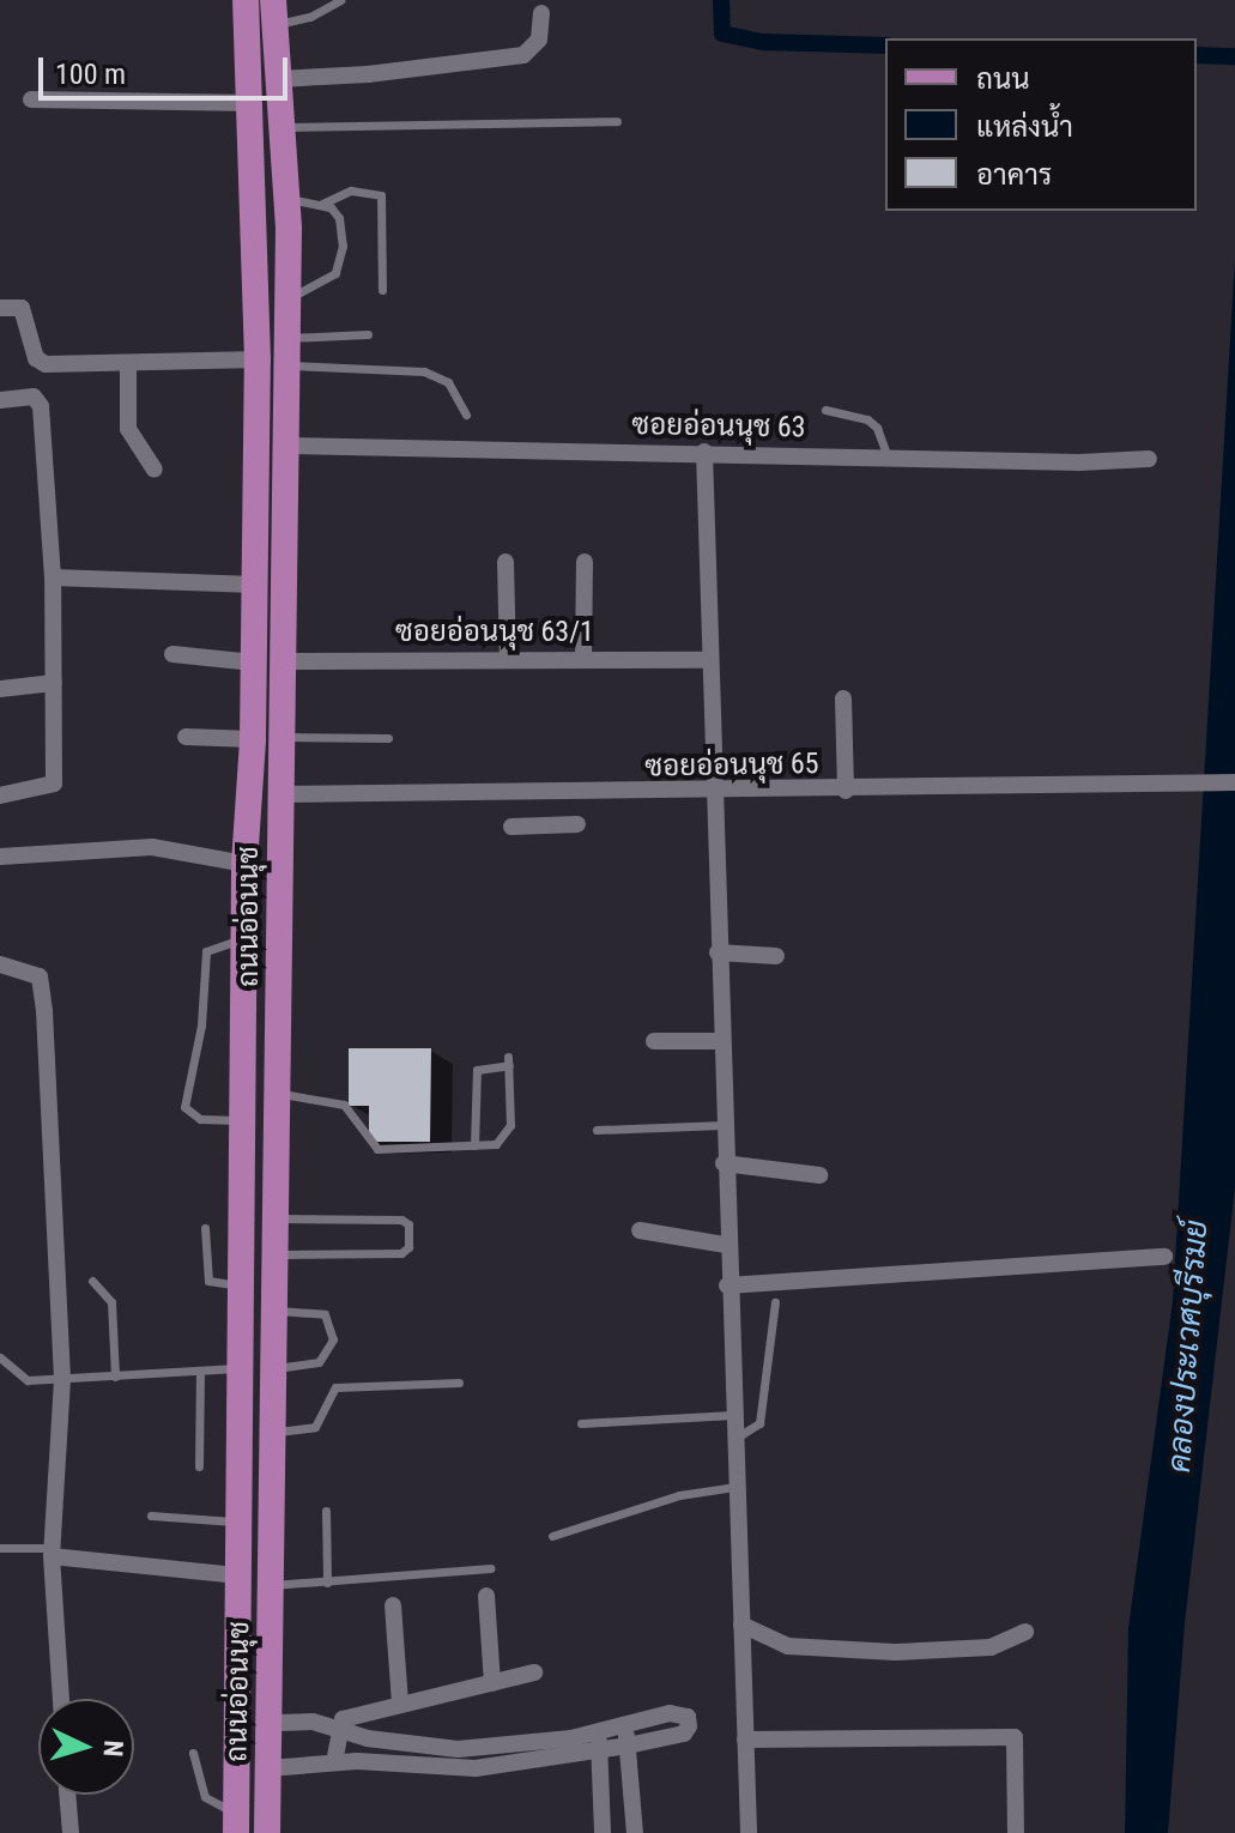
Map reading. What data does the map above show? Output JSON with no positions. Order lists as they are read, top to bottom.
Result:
{
  "streets": {
    "main road": ["ถนนอ่อนนุช"],
    "street": ["ซอยอ่อนนุช 63", "ซอยอ่อนนุช 63/1", "ซอยอ่อนนุช 65"]
  },
  "crossings": [
    ["ซอยอ่อนนุช 63", "ถนนอ่อนนุช"],
    ["ซอยอ่อนนุช 63/1", "ถนนอ่อนนุช"],
    ["ซอยอ่อนนุช 65", "ถนนอ่อนนุช"]
  ],
  "water": ["คลองประเวศบุรีรมย์"],
  "legend": ["ถนน", "แหล่งน้ำ", "อาคาร"],
  "scale_bar": "100 m",
  "north": "right"
}
